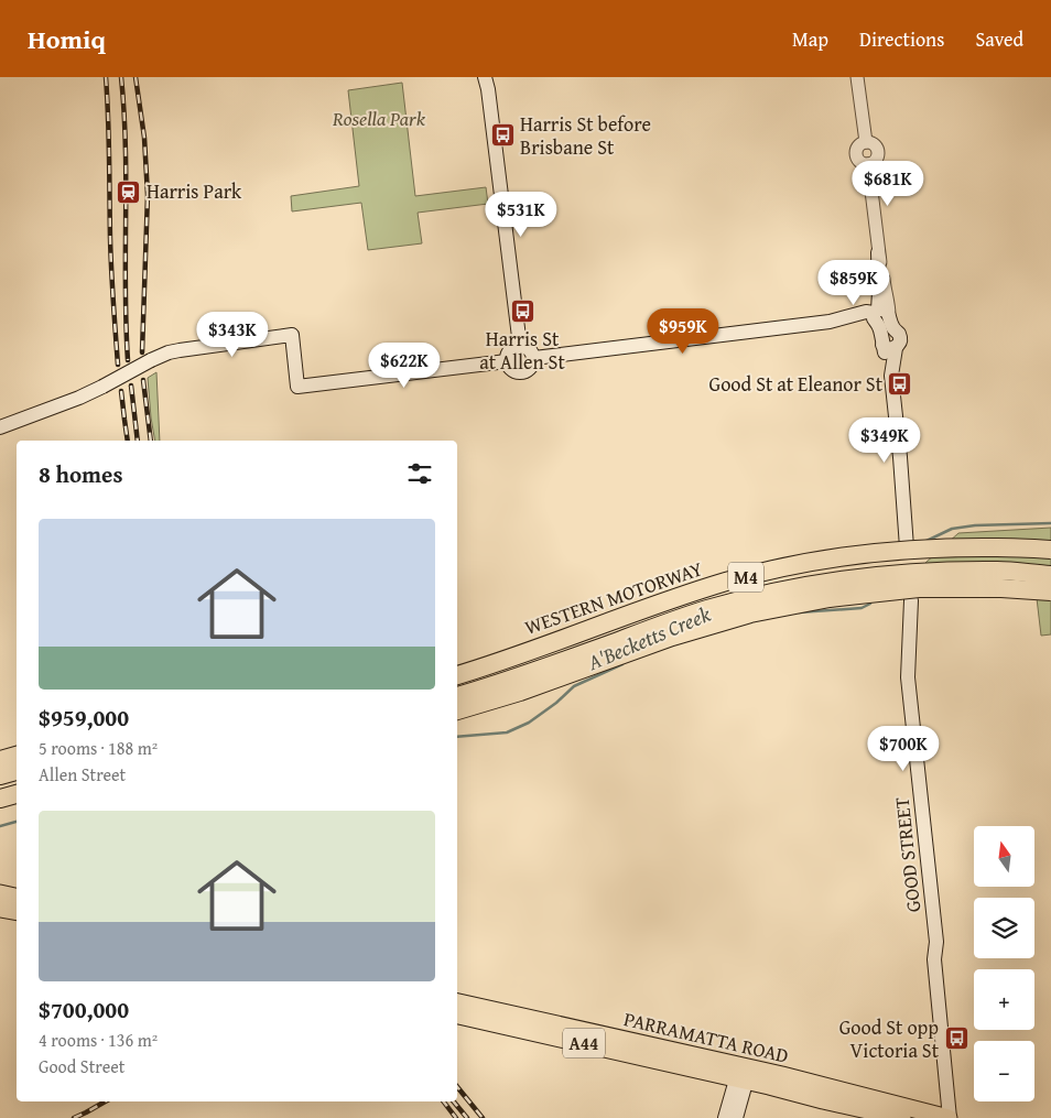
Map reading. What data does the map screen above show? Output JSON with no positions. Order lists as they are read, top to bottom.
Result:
{
  "streets": {
    "highway": [
      "M4",
      "WESTERN MOTORWAY",
      "PARRAMATTA ROAD",
      "A44"
    ],
    "main road": ["GOOD STREET"]
  },
  "crossings": [
    ["GOOD STREET", "PARRAMATTA ROAD"]
  ],
  "water": ["A'Becketts Creek"],
  "parks": ["Rosella Park"],
  "places": {
    "bus stop": [
      "Harris St before Brisbane St",
      "Harris St at Allen St",
      "Good St at Eleanor St",
      "Good St opp Victoria St"
    ],
    "station": ["Harris Park"]
  },
  "north": "top",
  "page": {
    "header": "Homiq",
    "nav": ["Map", "Directions", "Saved"],
    "price": [
      "$681K",
      "$531K",
      "$859K",
      "$959K",
      "$343K",
      "$622K",
      "$349K",
      "$700K"
    ],
    "heading": "8 homes",
    "list": [
      {
        "name": "$959,000",
        "note": "5 rooms · 188 m² · Allen Street"
      },
      {
        "name": "$700,000",
        "note": "4 rooms · 136 m² · Good Street"
      }
    ],
    "map_buttons": ["+", "−"]
  }
}
